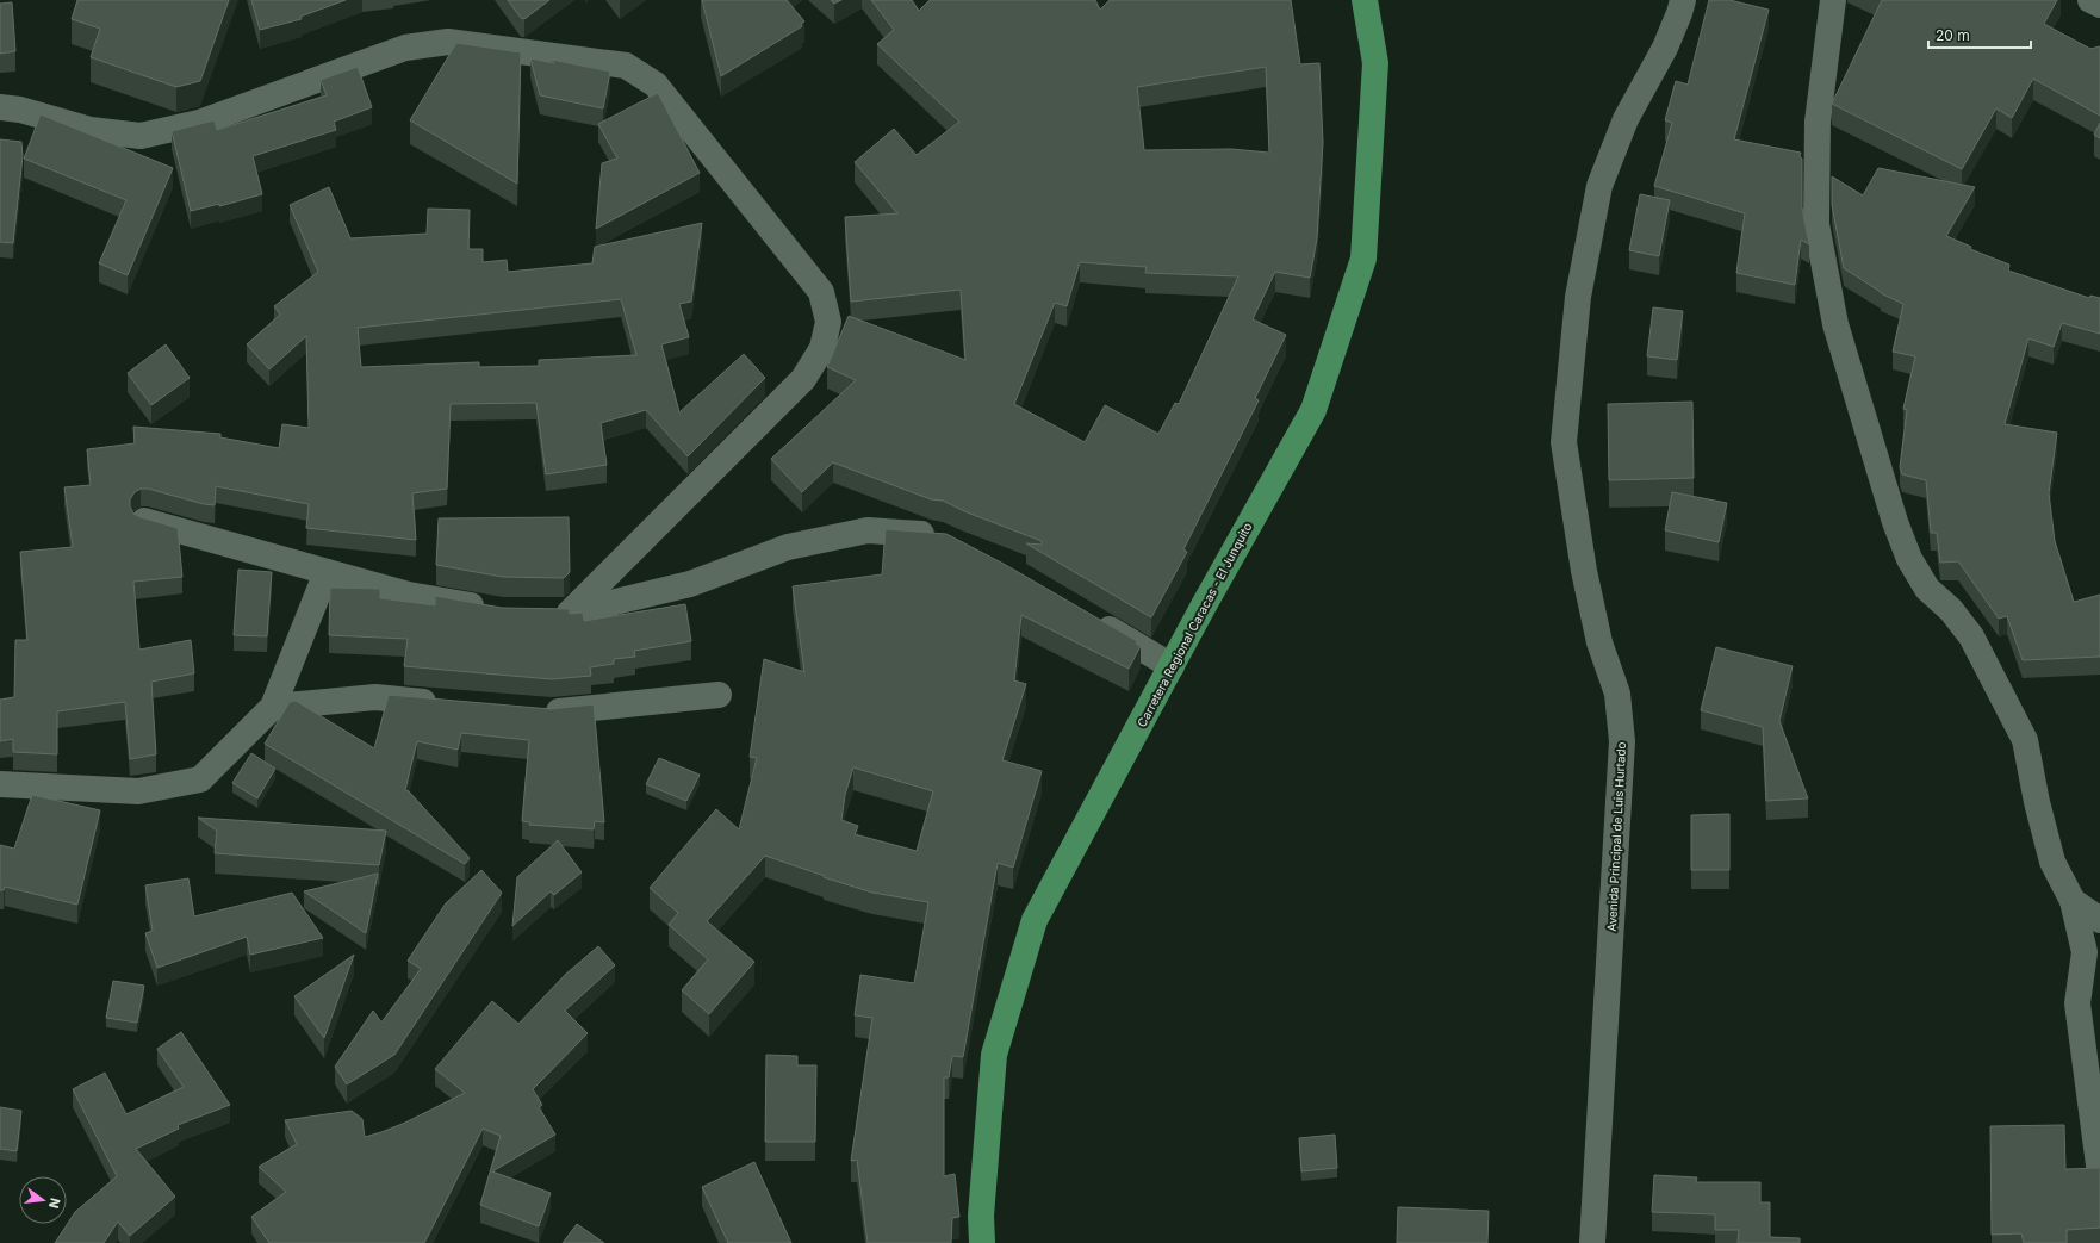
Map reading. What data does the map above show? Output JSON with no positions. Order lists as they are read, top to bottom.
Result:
{
  "streets": {
    "main road": ["Carretera Regional Caracas - El Junquito"],
    "street": ["Avenida Principal de Luis Hurtado"]
  },
  "scale_bar": "20 m",
  "north": "right"
}
